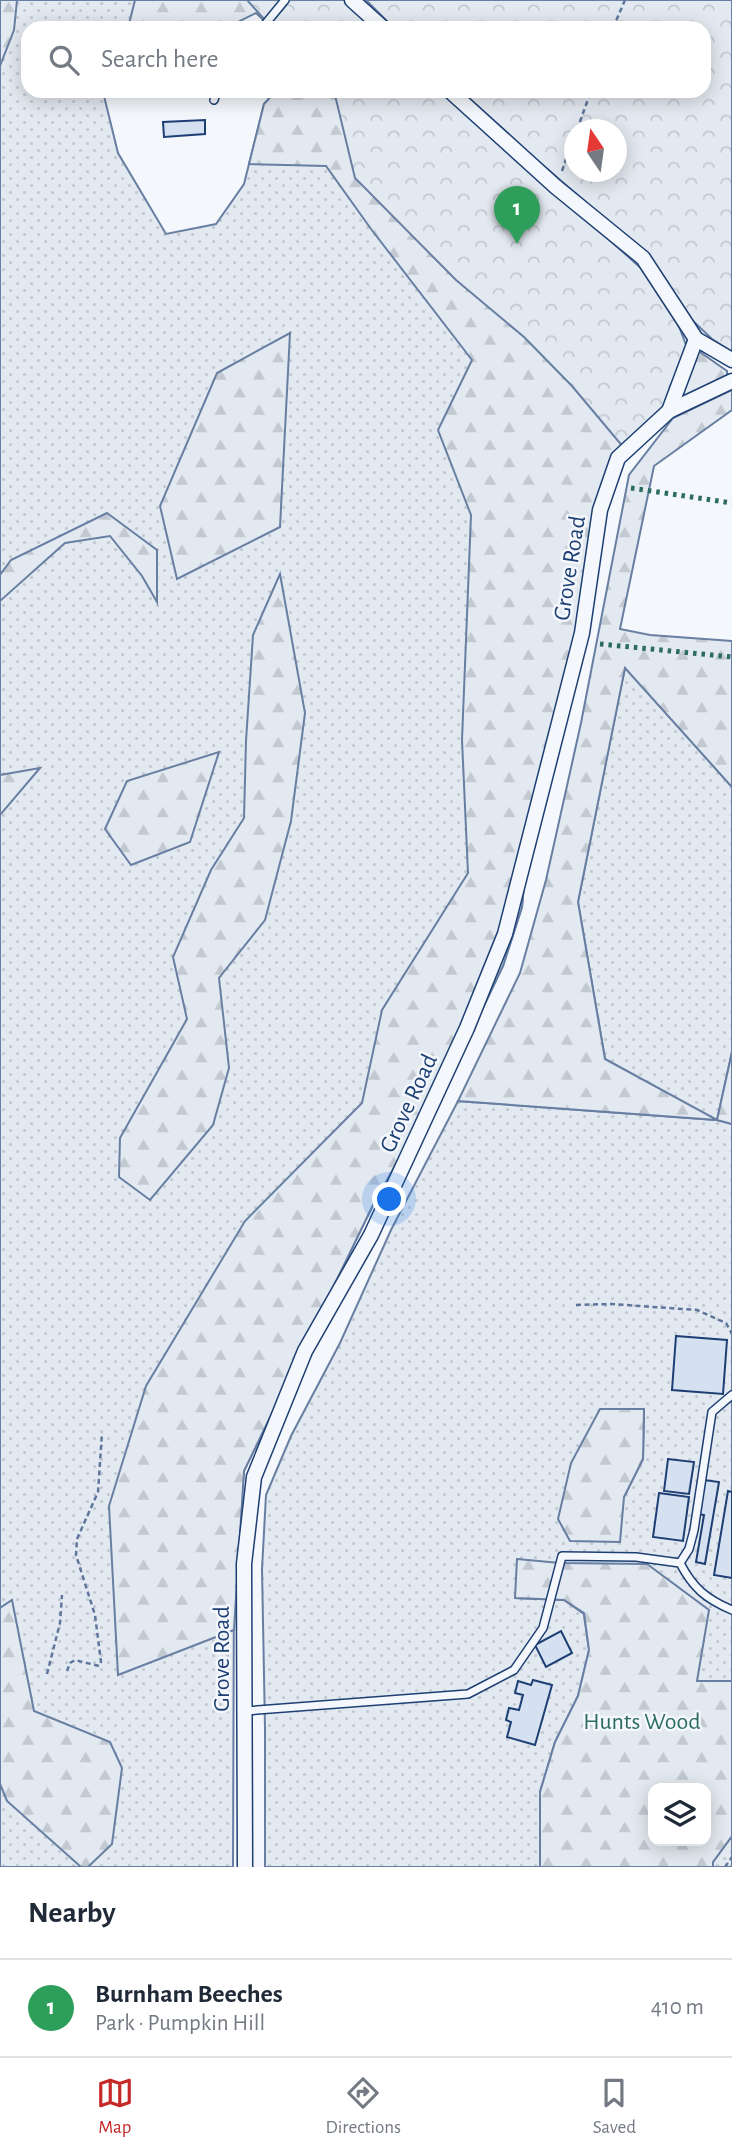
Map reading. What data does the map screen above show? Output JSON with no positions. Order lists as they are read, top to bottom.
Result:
{
  "streets": {
    "street": ["Grove Road"]
  },
  "parks": ["Hunts Wood"],
  "north": "top",
  "page": {
    "search": "Search here",
    "pins": "1",
    "heading": "Nearby",
    "list": [
      {
        "mark": "1",
        "name": "Burnham Beeches",
        "note": "Park · Pumpkin Hill",
        "value": "410 m"
      }
    ],
    "nav": ["Map", "Directions", "Saved"]
  }
}
